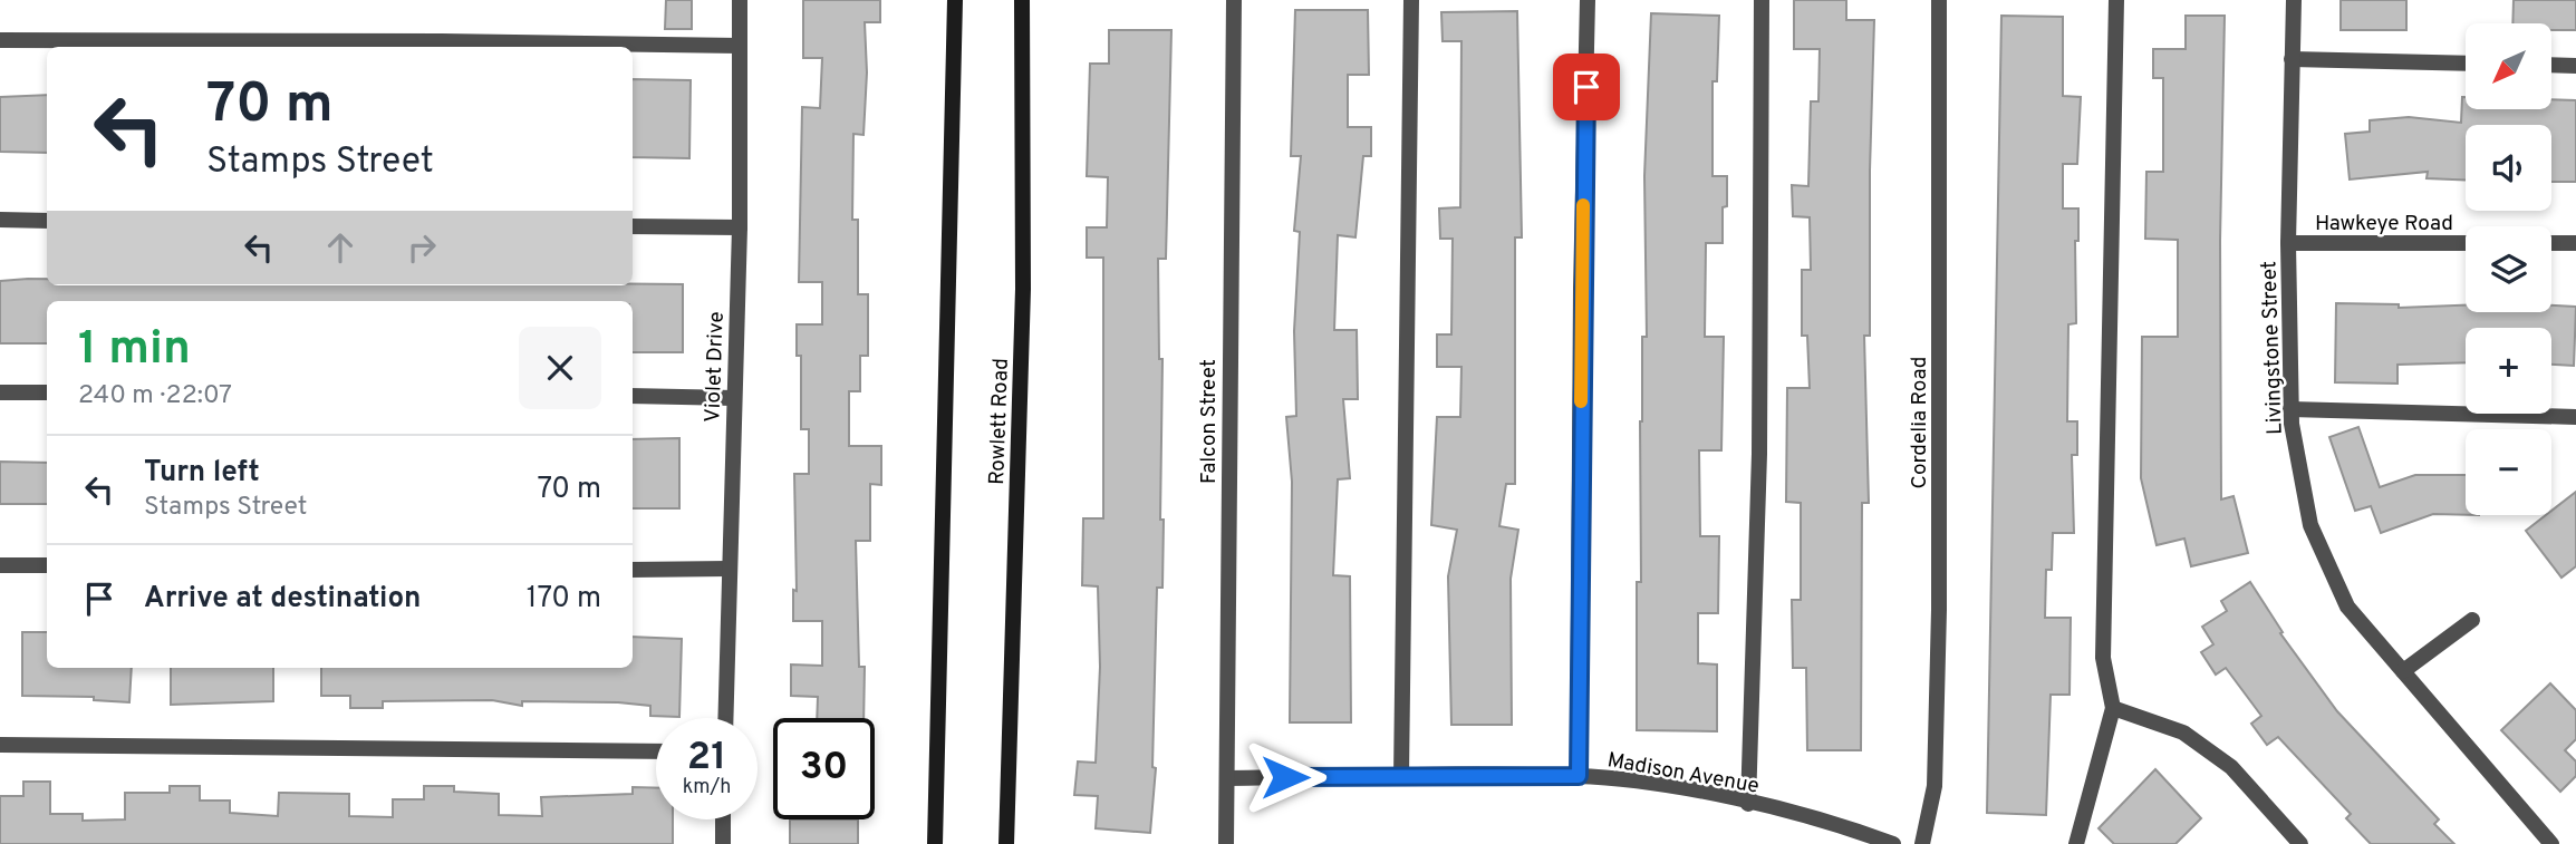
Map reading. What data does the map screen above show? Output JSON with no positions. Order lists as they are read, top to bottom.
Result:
{
  "streets": {
    "main road": ["Rowlett Road"],
    "street": [
      "Hawkeye Road",
      "Livingstone Street",
      "Violet Drive",
      "Falcon Street",
      "Cordelia Road",
      "Madison Avenue"
    ]
  },
  "crossings": [
    ["Hawkeye Road", "Livingstone Street"],
    ["Falcon Street", "Madison Avenue"]
  ],
  "north": "bottom left",
  "page": {
    "map_buttons": ["+", "−"],
    "turn": ["70 m", "Stamps Street"],
    "heading": ["1 min", "240 m · 22:07"],
    "list": [
      {
        "name": "Turn left",
        "note": "Stamps Street",
        "value": "70 m"
      },
      {
        "name": "Arrive at destination",
        "value": "170 m"
      }
    ],
    "speed": "21 km/h",
    "limit": "30"
  }
}
